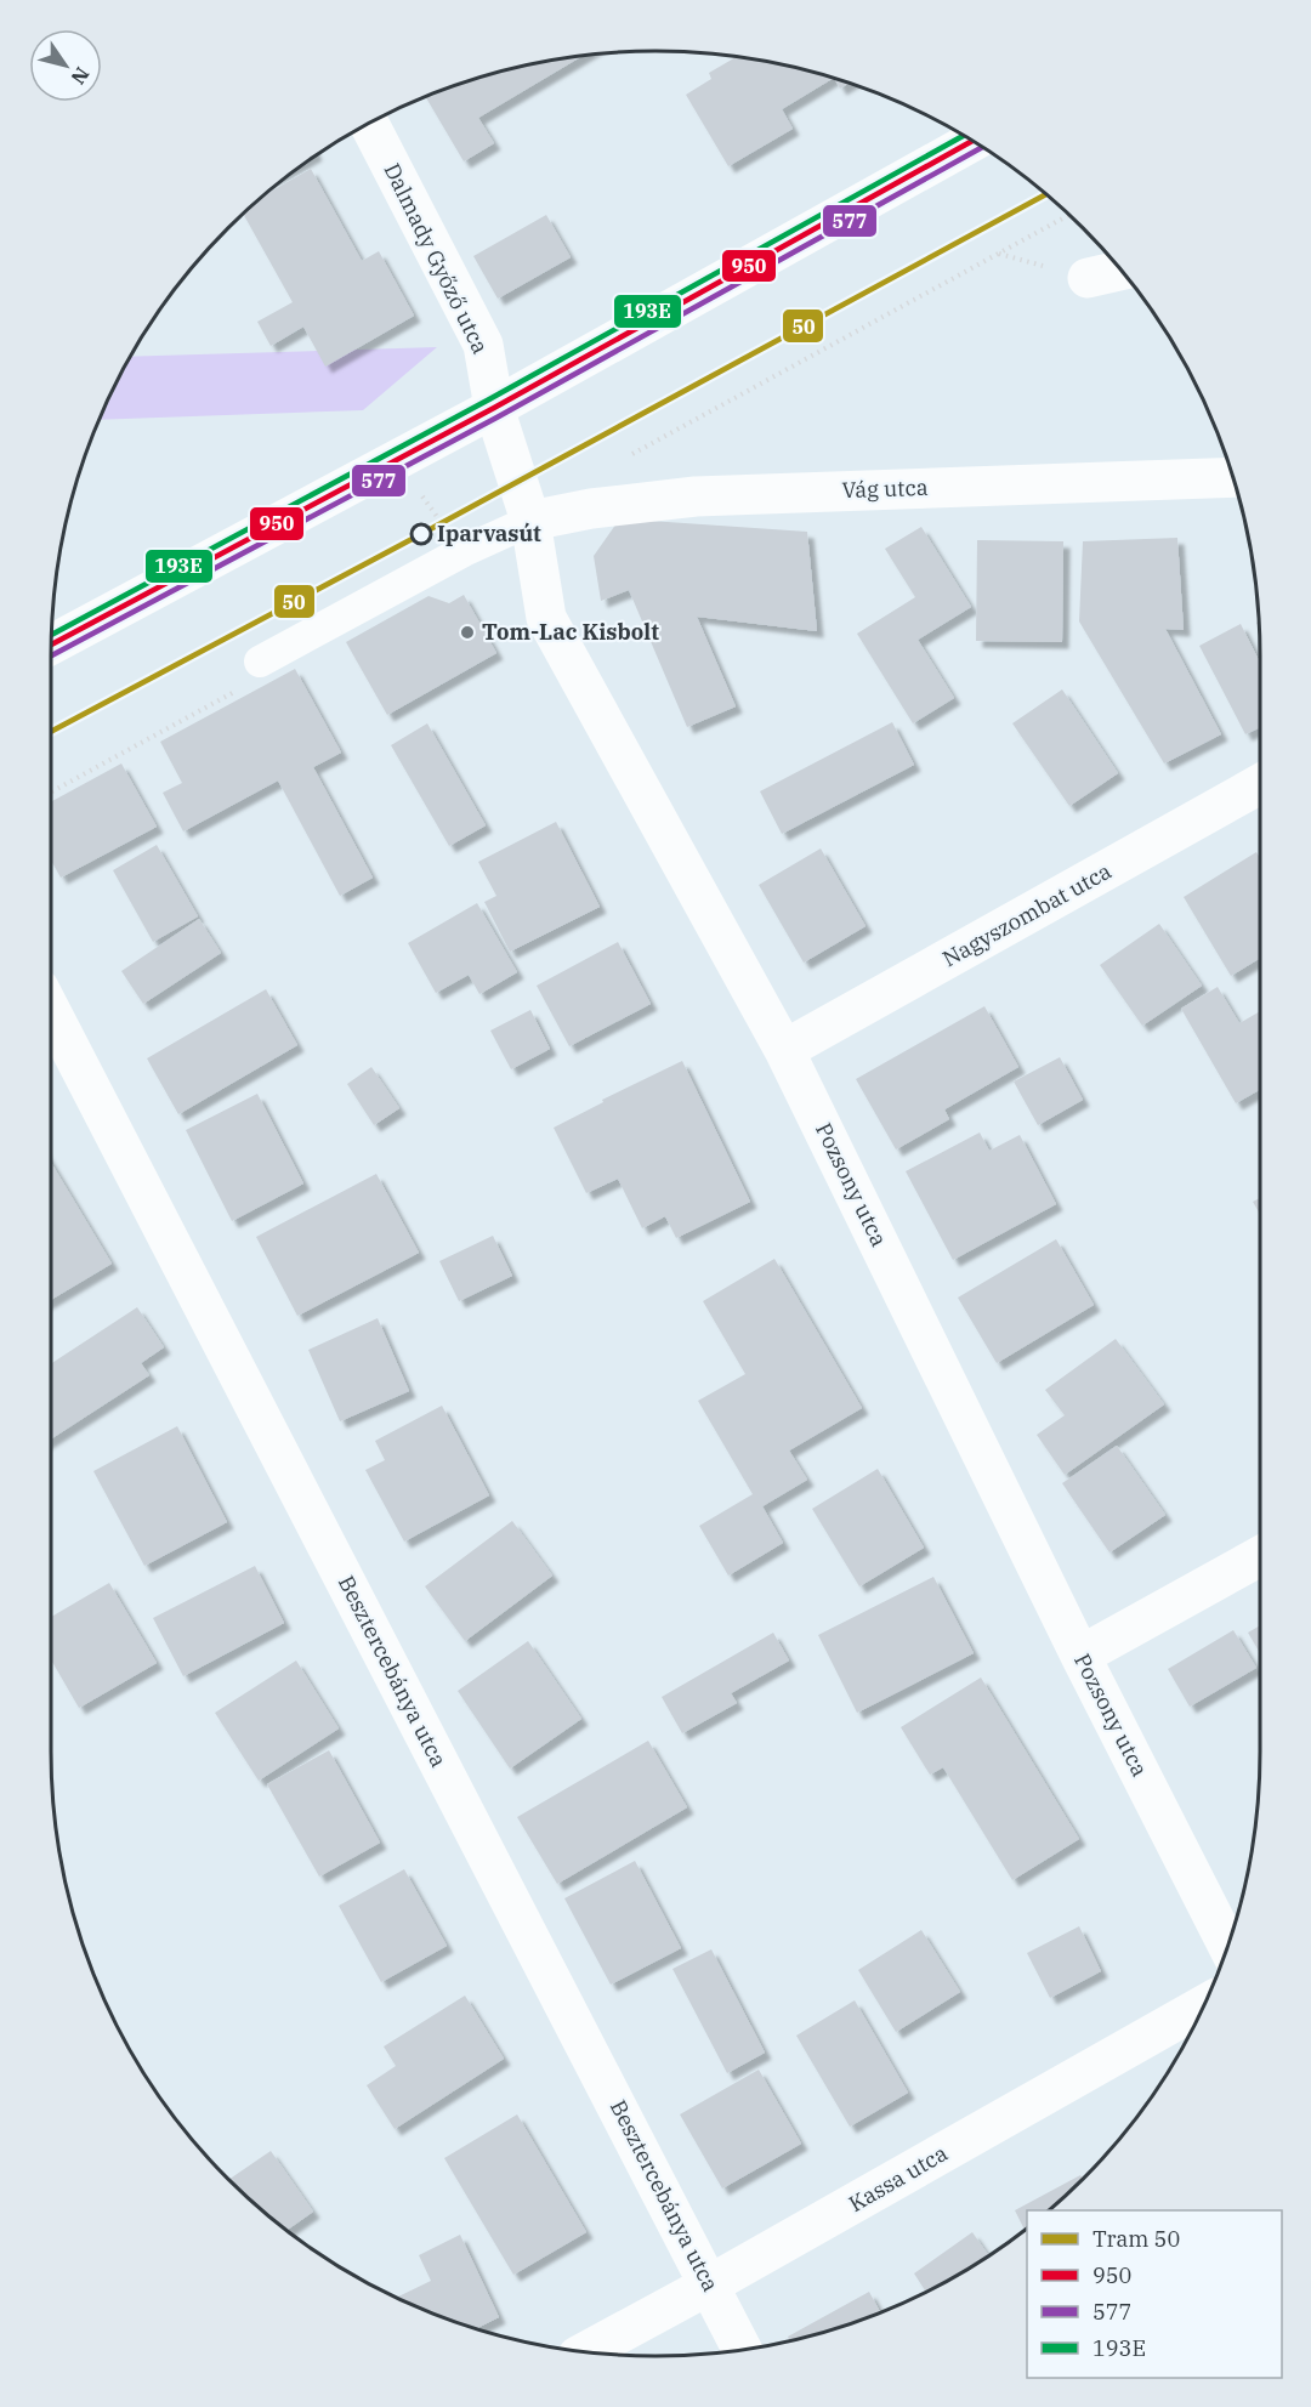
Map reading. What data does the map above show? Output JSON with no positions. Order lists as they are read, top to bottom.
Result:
{
  "streets": {
    "street": [
      "Dalmady Győző utca",
      "Vág utca",
      "Nagyszombat utca",
      "Pozsony utca",
      "Besztercebánya utca",
      "Kassa utca"
    ]
  },
  "crossings": [
    ["Dalmady Győző utca", "Pozsony utca"],
    ["Vág utca", "Pozsony utca"],
    ["Nagyszombat utca", "Pozsony utca"],
    ["Besztercebánya utca", "Kassa utca"]
  ],
  "places": ["Iparvasút", "Tom-Lac Kisbolt"],
  "lines": [
    "transit line 193E",
    "transit line 950",
    "transit line 577",
    "tram line 50"
  ],
  "legend": [
    "Tram 50",
    "950",
    "577",
    "193E"
  ],
  "north": "bottom right"
}
